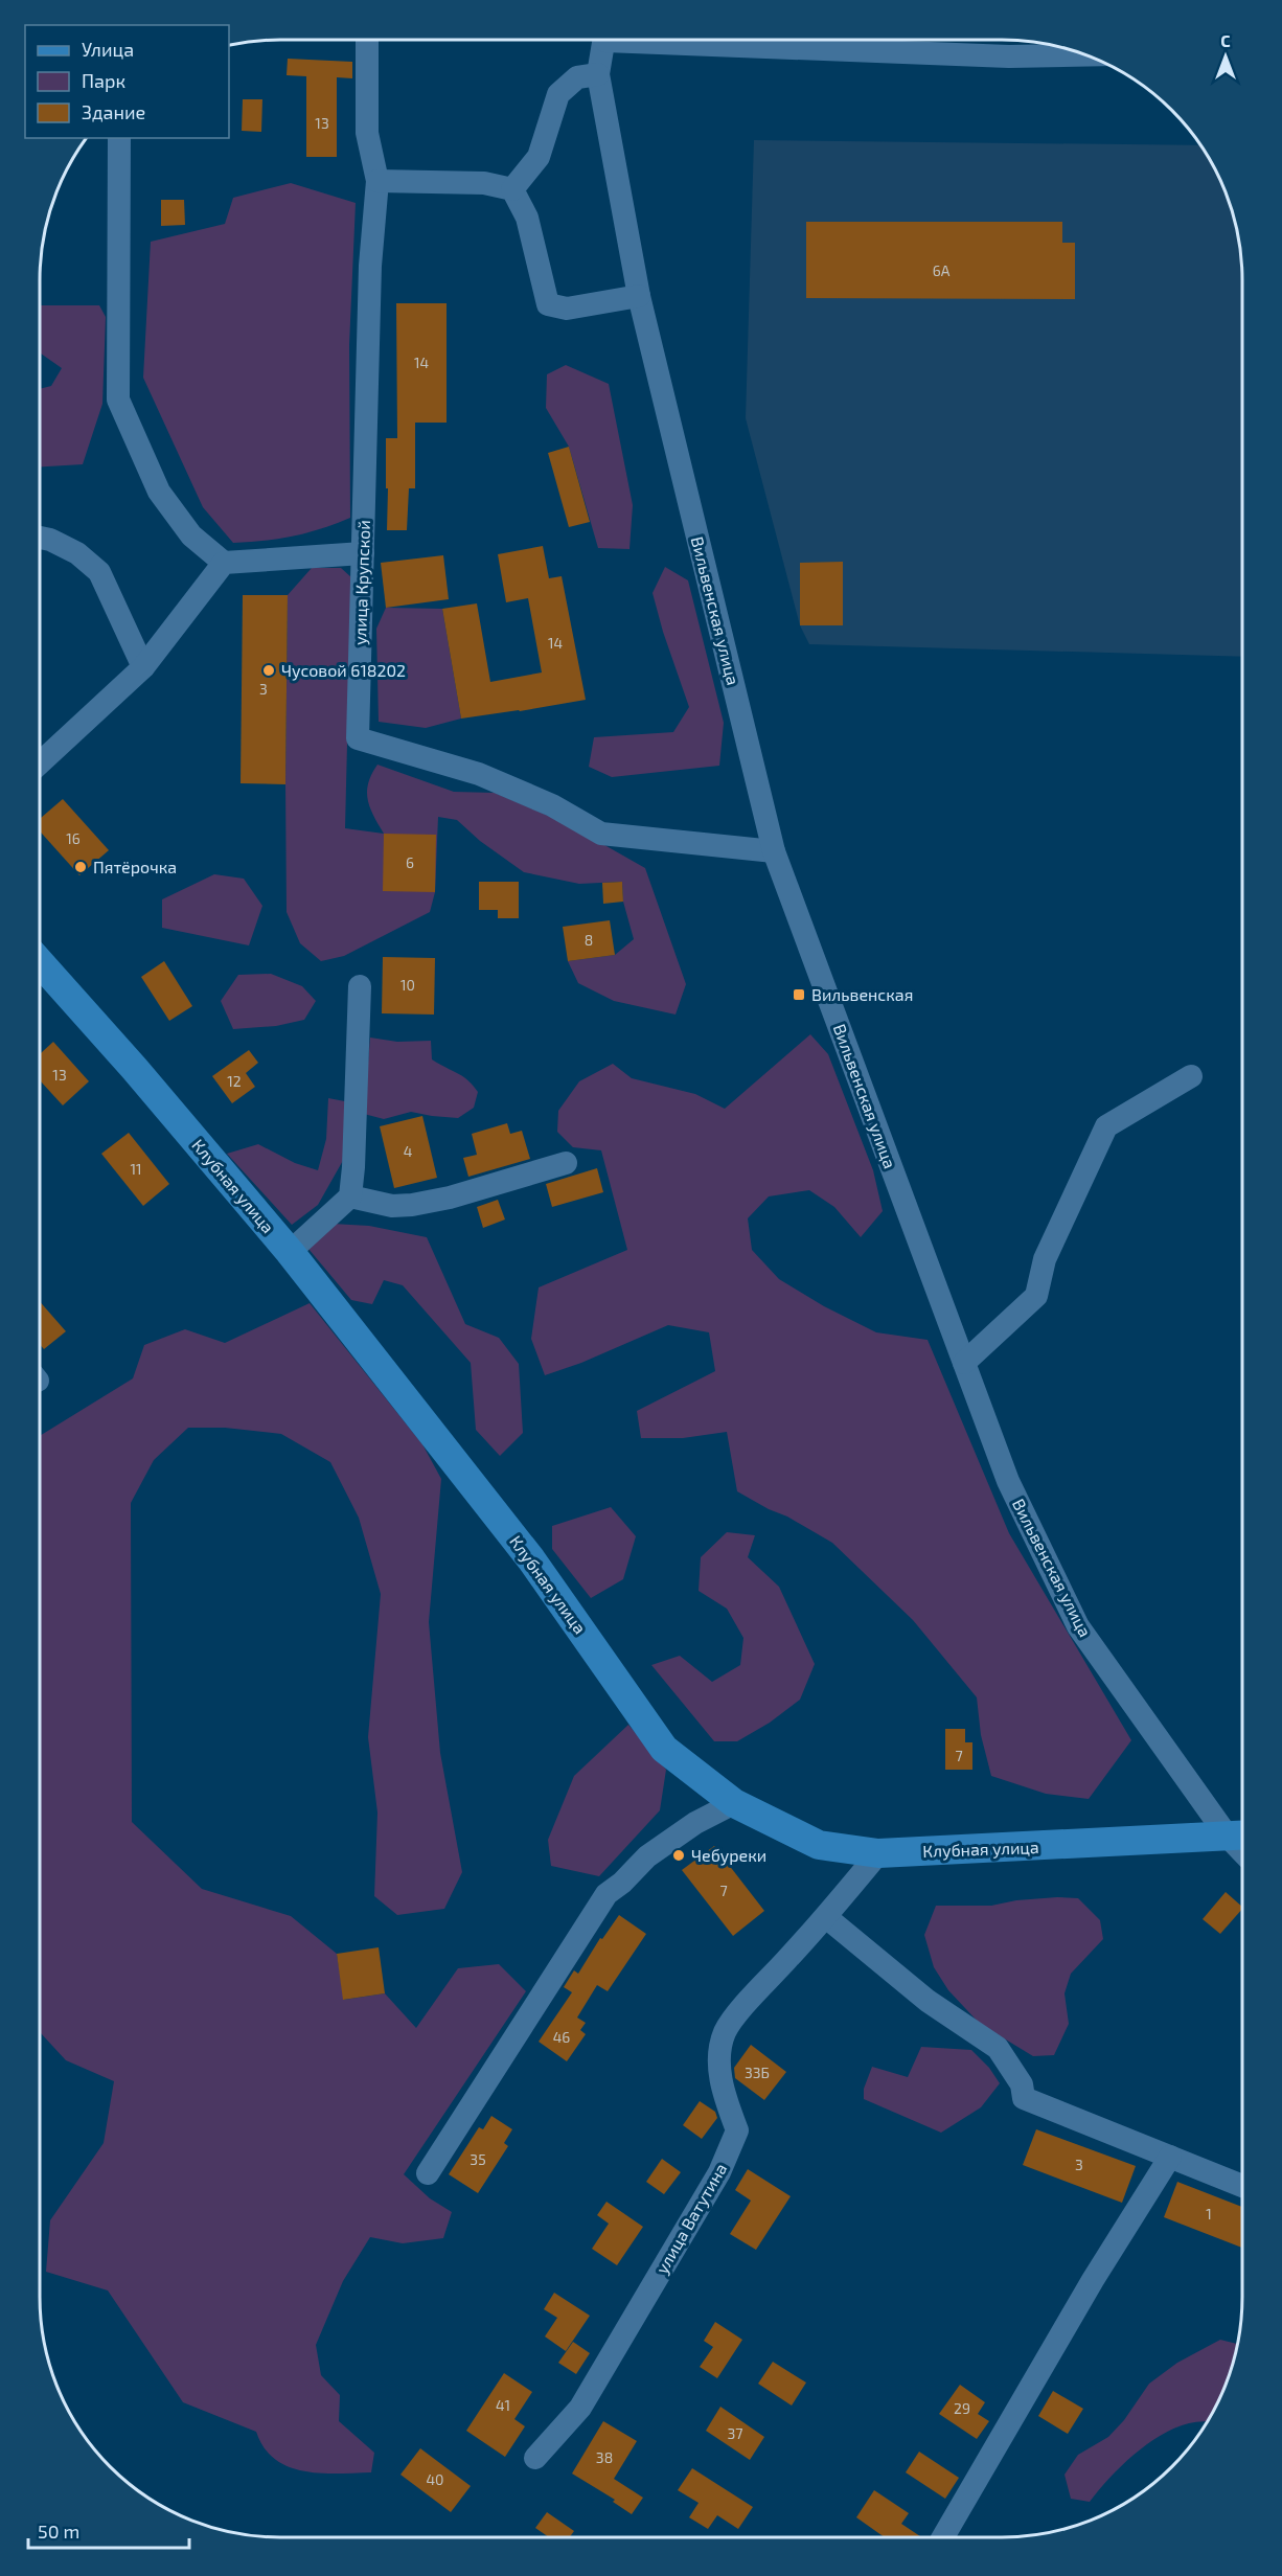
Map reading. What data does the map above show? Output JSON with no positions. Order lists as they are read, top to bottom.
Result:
{
  "streets": {
    "main road": ["Клубная улица"],
    "street": ["улица Крупской", "Вильвенская улица", "улица Ватутина"]
  },
  "crossings": [
    ["улица Крупской", "Вильвенская улица"],
    ["Вильвенская улица", "Клубная улица"],
    ["Клубная улица", "улица Ватутина"]
  ],
  "places": {
    "other": ["Чусовой 618202", "Пятёрочка", "Чебуреки"],
    "transit": ["Вильвенская"]
  },
  "house_numbers": [
    "13",
    "6А",
    "14",
    "14",
    "3",
    "16",
    "6",
    "8",
    "10",
    "13",
    "12",
    "4",
    "11",
    "7",
    "7",
    "46",
    "33Б",
    "35",
    "3",
    "1",
    "41",
    "29",
    "37",
    "38",
    "40"
  ],
  "legend": ["Улица", "Парк", "Здание"],
  "scale_bar": "50 m",
  "north": "top"
}
